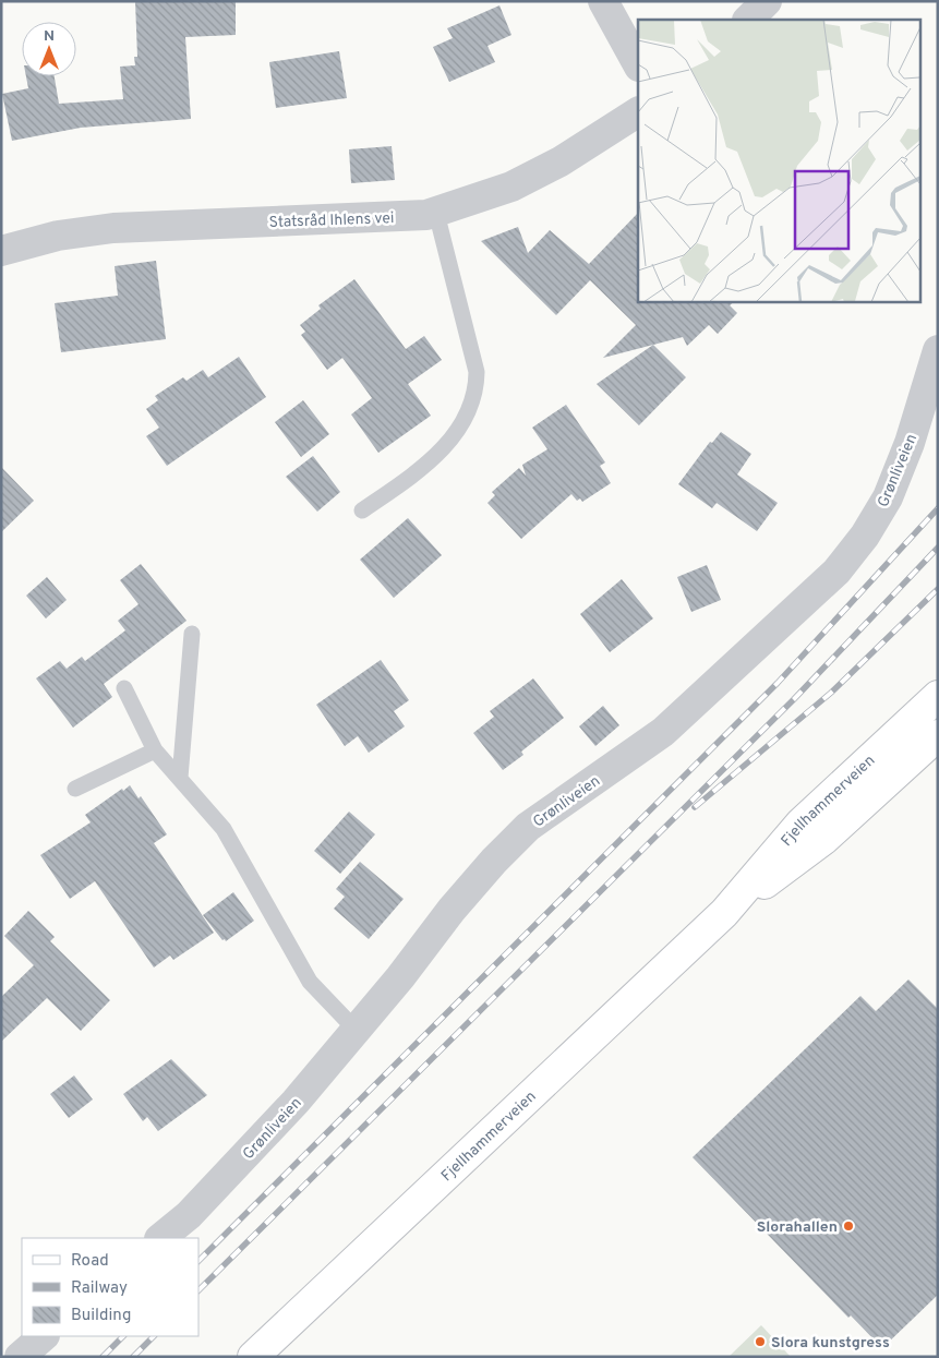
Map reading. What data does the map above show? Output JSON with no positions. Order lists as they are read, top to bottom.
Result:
{
  "streets": {
    "main road": ["Fjellhammerveien"],
    "street": ["Statsråd Ihlens vei", "Grønliveien"]
  },
  "places": ["Slorahallen", "Slora kunstgress"],
  "legend": ["Road", "Railway", "Building"],
  "north": "top"
}
